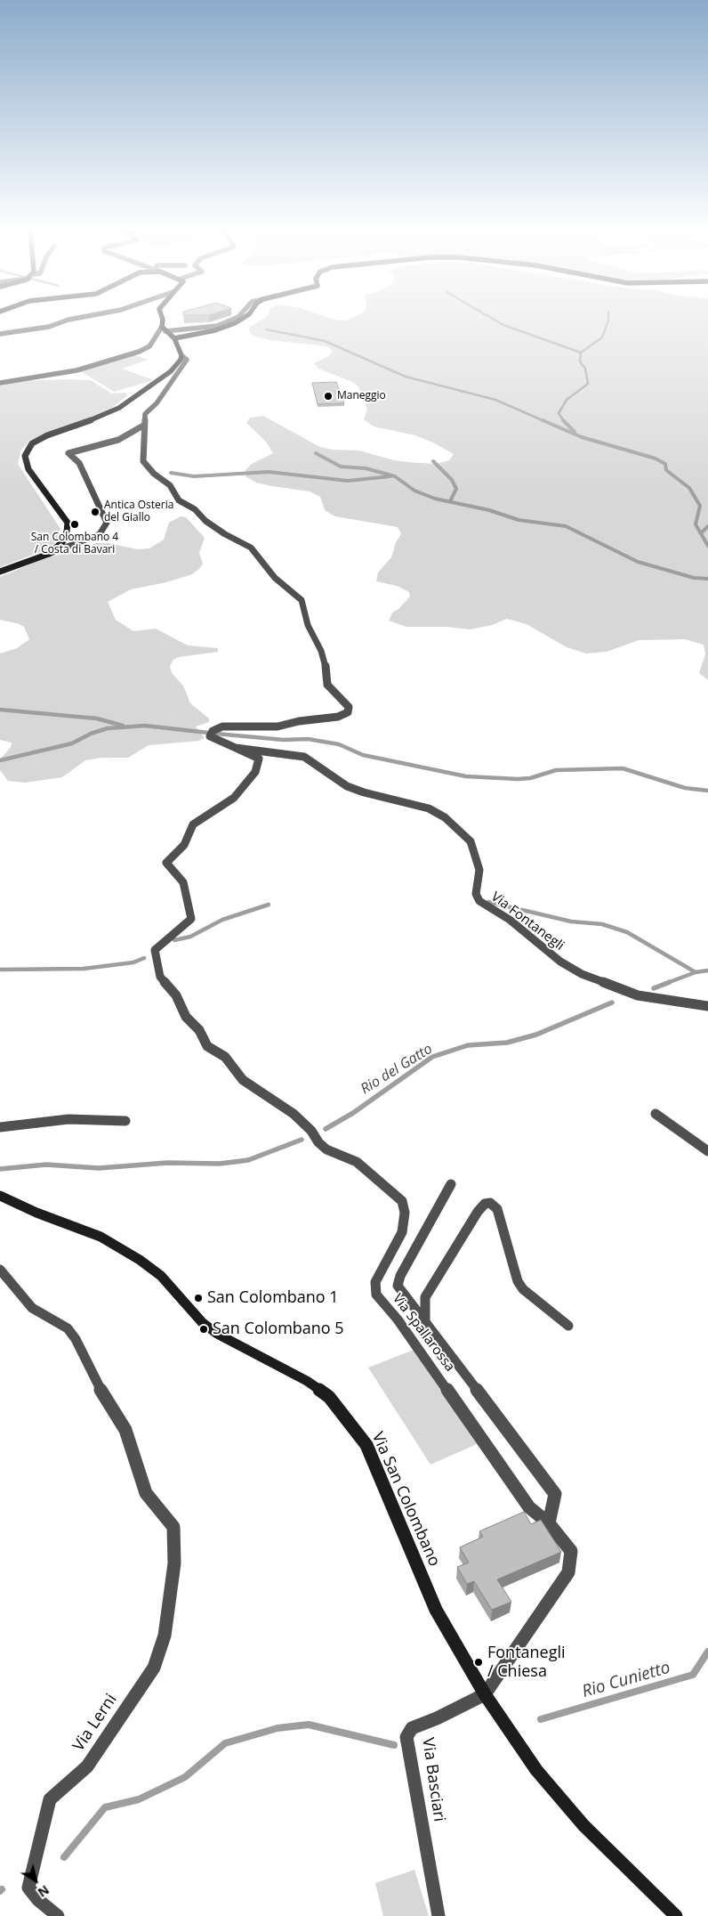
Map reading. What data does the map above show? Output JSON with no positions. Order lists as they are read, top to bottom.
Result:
{
  "streets": {
    "street": [
      "Via Fontanegli",
      "Via Spallarossa",
      "Via San Colombano",
      "Via Lerni",
      "Via Basciari"
    ]
  },
  "crossings": [
    ["Via Fontanegli", "Via Spallarossa"],
    ["Via Spallarossa", "Via San Colombano"],
    ["Via Spallarossa", "Via Basciari"],
    ["Via San Colombano", "Via Basciari"]
  ],
  "water": ["Rio del Gatto", "Rio Cunietto"],
  "places": [
    "Maneggio",
    "Antica Osteria del Giallo",
    "San Colombano 4 / Costa di Bavari",
    "San Colombano 1",
    "San Colombano 5",
    "Fontanegli / Chiesa"
  ],
  "north": "bottom right"
}
